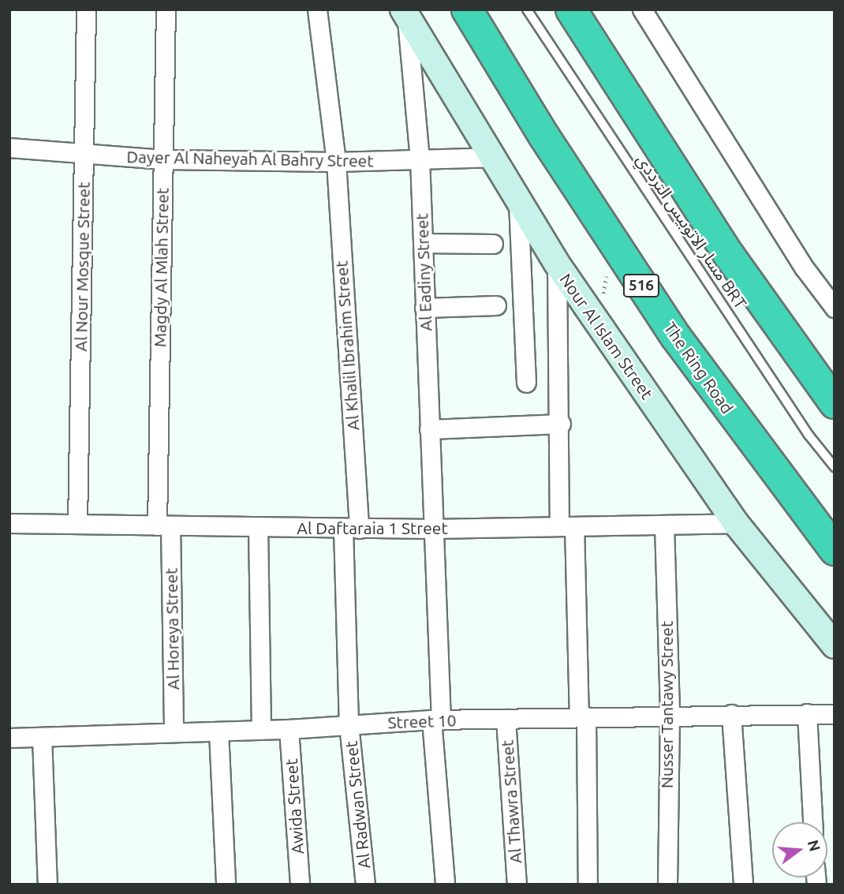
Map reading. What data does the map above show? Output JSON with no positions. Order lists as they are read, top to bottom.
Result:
{
  "streets": {
    "highway": ["516", "The Ring Road"],
    "street": [
      "Dayer Al Naheyah Al Bahry Street",
      "Al Nour Mosque Street",
      "Magdy Al Mlah Street",
      "Al Eadiny Street",
      "Nour Al Islam Street",
      "Al Khalil Ibrahim Street",
      "Al Daftaraia 1 Street",
      "Al Horeya Street",
      "Nusser Tantawy Street",
      "Street 10",
      "Al Thawra Street",
      "Al Radwan Street",
      "Awida Street"
    ],
    "lane": ["مسار الاتوبيس الترددي BRT"]
  },
  "crossings": [
    ["Dayer Al Naheyah Al Bahry Street", "Al Nour Mosque Street"],
    ["Dayer Al Naheyah Al Bahry Street", "Magdy Al Mlah Street"],
    ["Dayer Al Naheyah Al Bahry Street", "Al Eadiny Street"],
    ["Dayer Al Naheyah Al Bahry Street", "Nour Al Islam Street"],
    ["Dayer Al Naheyah Al Bahry Street", "Al Khalil Ibrahim Street"],
    ["Al Nour Mosque Street", "Al Daftaraia 1 Street"],
    ["Magdy Al Mlah Street", "Al Daftaraia 1 Street"],
    ["Magdy Al Mlah Street", "Al Horeya Street"],
    ["Al Eadiny Street", "Nour Al Islam Street"],
    ["Al Eadiny Street", "Al Daftaraia 1 Street"],
    ["Al Eadiny Street", "Street 10"],
    ["Nour Al Islam Street", "Al Daftaraia 1 Street"],
    ["Al Khalil Ibrahim Street", "Al Daftaraia 1 Street"],
    ["Al Khalil Ibrahim Street", "Street 10"],
    ["Al Khalil Ibrahim Street", "Al Radwan Street"],
    ["Al Daftaraia 1 Street", "Al Horeya Street"],
    ["Al Daftaraia 1 Street", "Nusser Tantawy Street"],
    ["Al Horeya Street", "Street 10"],
    ["Nusser Tantawy Street", "Street 10"],
    ["Street 10", "Al Thawra Street"],
    ["Street 10", "Al Radwan Street"],
    ["Street 10", "Awida Street"]
  ],
  "north": "right"
}
